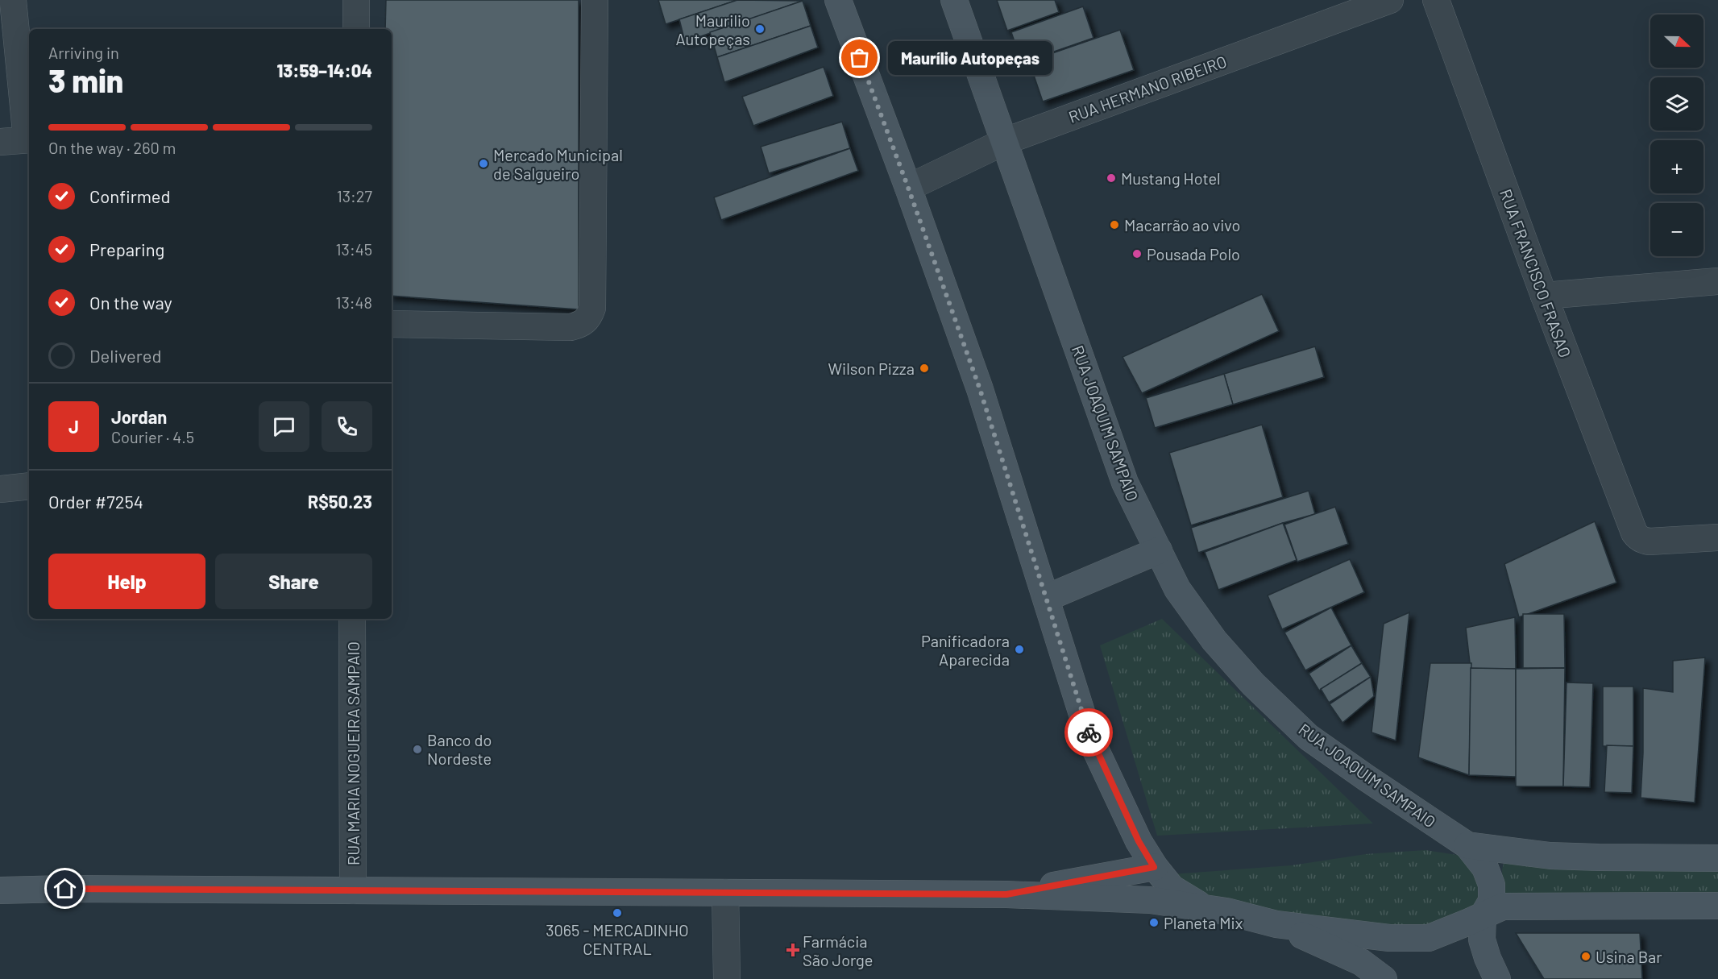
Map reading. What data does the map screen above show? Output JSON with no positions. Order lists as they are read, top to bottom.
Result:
{
  "streets": {
    "main road": ["RUA JOAQUIM SAMPAIO"],
    "street": ["RUA HERMANO RIBEIRO", "RUA FRANCISCO FRASAO", "RUA MARIA NOGUEIRA SAMPAIO"]
  },
  "crossings": [
    ["RUA HERMANO RIBEIRO", "RUA JOAQUIM SAMPAIO"]
  ],
  "places": {
    "other": [
      "Maurilio Autopeças",
      "Maurílio Autopeças",
      "Mercado Municipal de Salgueiro",
      "Mustang Hotel",
      "Macarrão ao vivo",
      "Pousada Polo",
      "Wilson Pizza",
      "Panificadora Aparecida",
      "Banco do Nordeste",
      "3065 - MERCADINHO CENTRAL",
      "Planeta Mix",
      "Usina Bar"
    ],
    "health": ["Farmácia São Jorge"]
  },
  "north": "right",
  "page": {
    "map_buttons": ["+", "−"],
    "heading": ["3 min", "Arriving in", "13:59–14:04"],
    "panel": [
      "Jordan",
      "Courier · 4.5",
      "Order #7254",
      "R$50.23"
    ],
    "bubble": "Maurílio Autopeças",
    "bar": "On the way · 260 m",
    "list": [
      ["Confirmed", "13:27"],
      ["Preparing", "13:45"],
      ["On the way", "13:48"],
      "Delivered"
    ],
    "round": "J",
    "buttons": ["Help", "Share"]
  }
}
